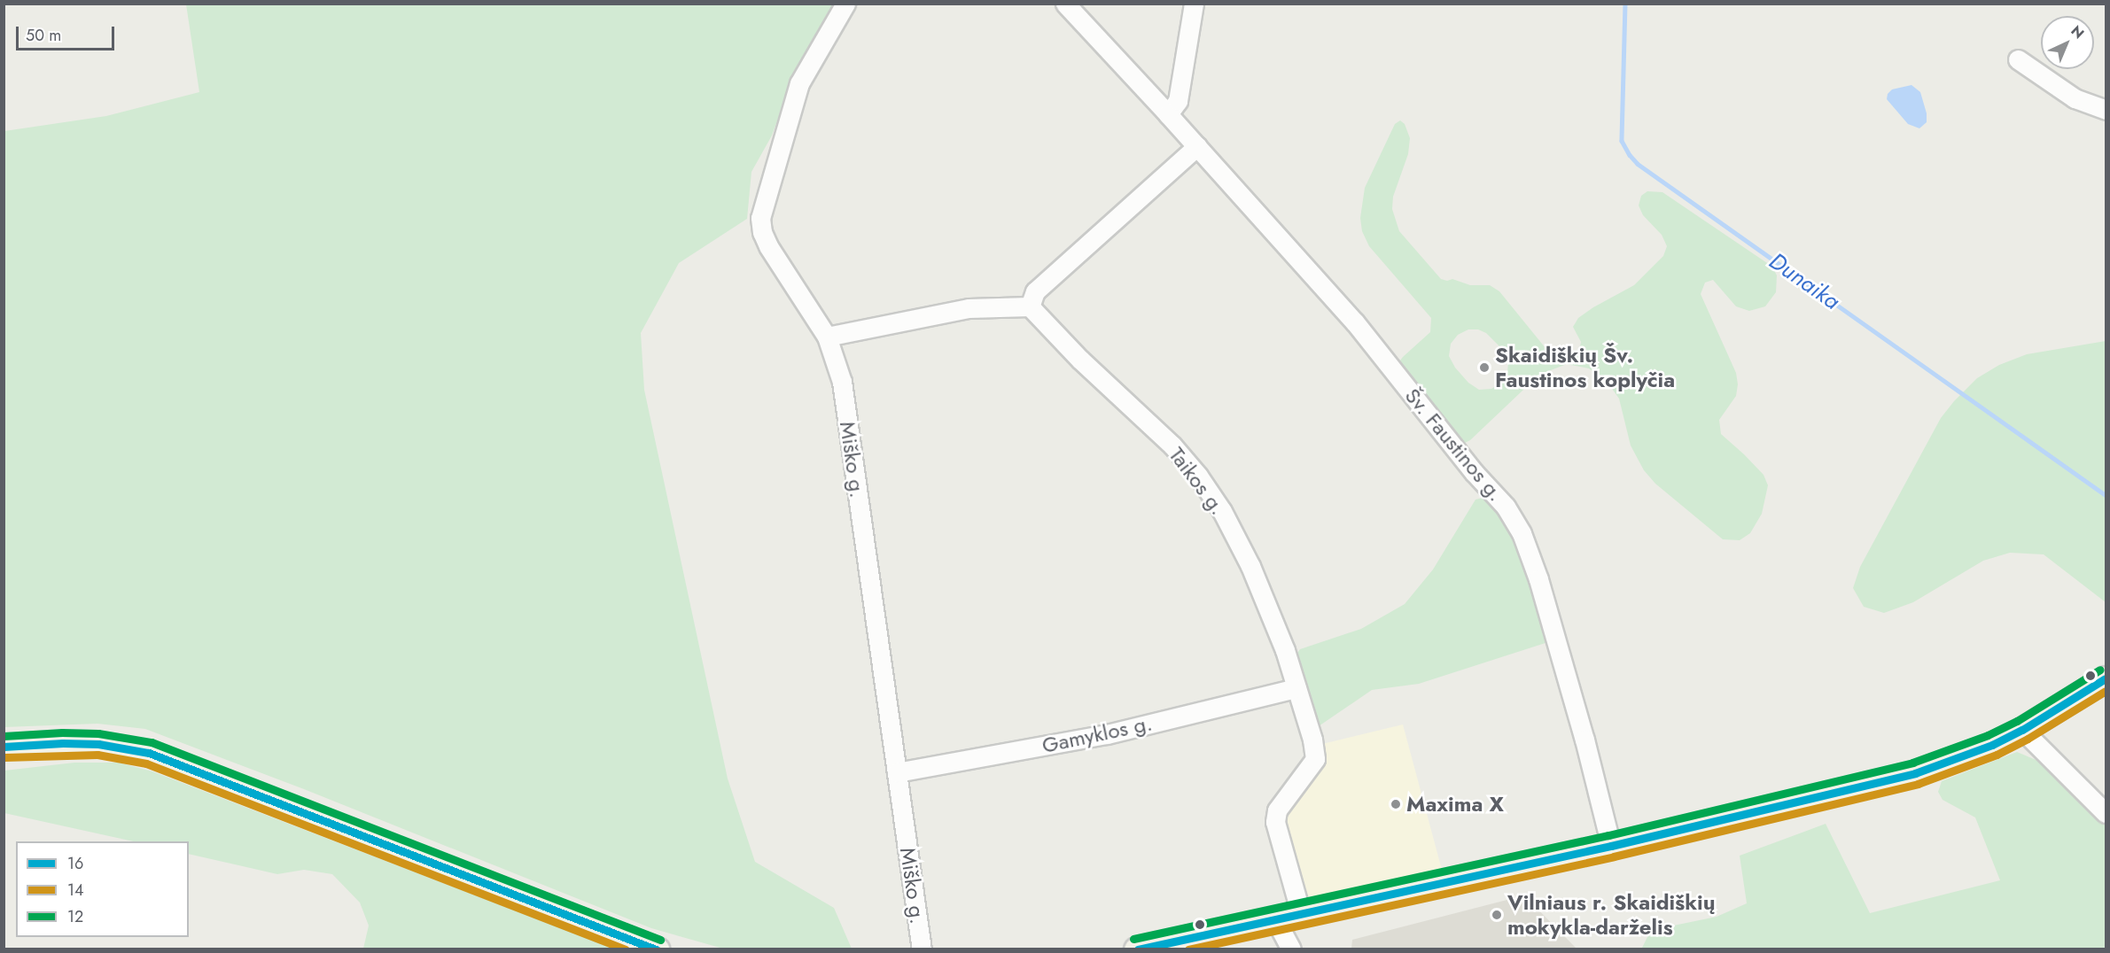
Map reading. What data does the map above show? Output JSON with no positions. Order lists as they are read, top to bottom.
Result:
{
  "streets": {
    "street": [
      "Šv. Faustinos g.",
      "Miško g.",
      "Taikos g.",
      "Gamyklos g."
    ]
  },
  "crossings": [
    ["Miško g.", "Gamyklos g."],
    ["Taikos g.", "Gamyklos g."]
  ],
  "water": ["Dunaika"],
  "places": ["Skaidiškių Šv. Faustinos koplyčia", "Maxima X", "Vilniaus r. Skaidiškių mokykla-darželis"],
  "lines": ["transit line 12", "transit line 16", "transit line 14"],
  "legend": ["16", "14", "12"],
  "scale_bar": "50 m",
  "north": "top right"
}
